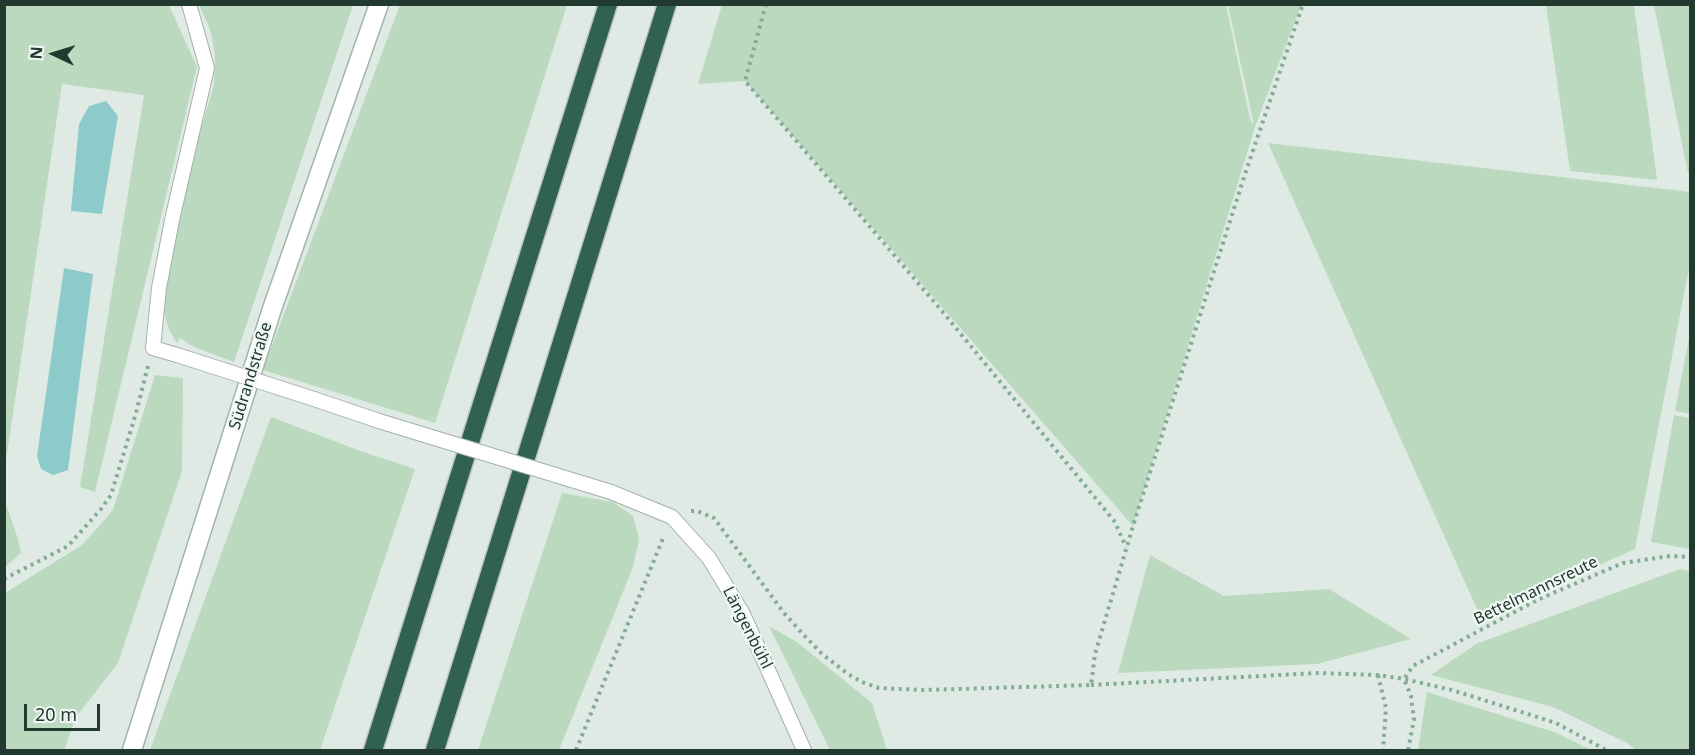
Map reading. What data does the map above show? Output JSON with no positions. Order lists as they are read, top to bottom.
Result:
{
  "streets": {
    "main road": ["Südrandstraße"],
    "lane": ["Längenbühl"],
    "path": ["Bettelmannsreute"]
  },
  "scale_bar": "20 m",
  "north": "left"
}
